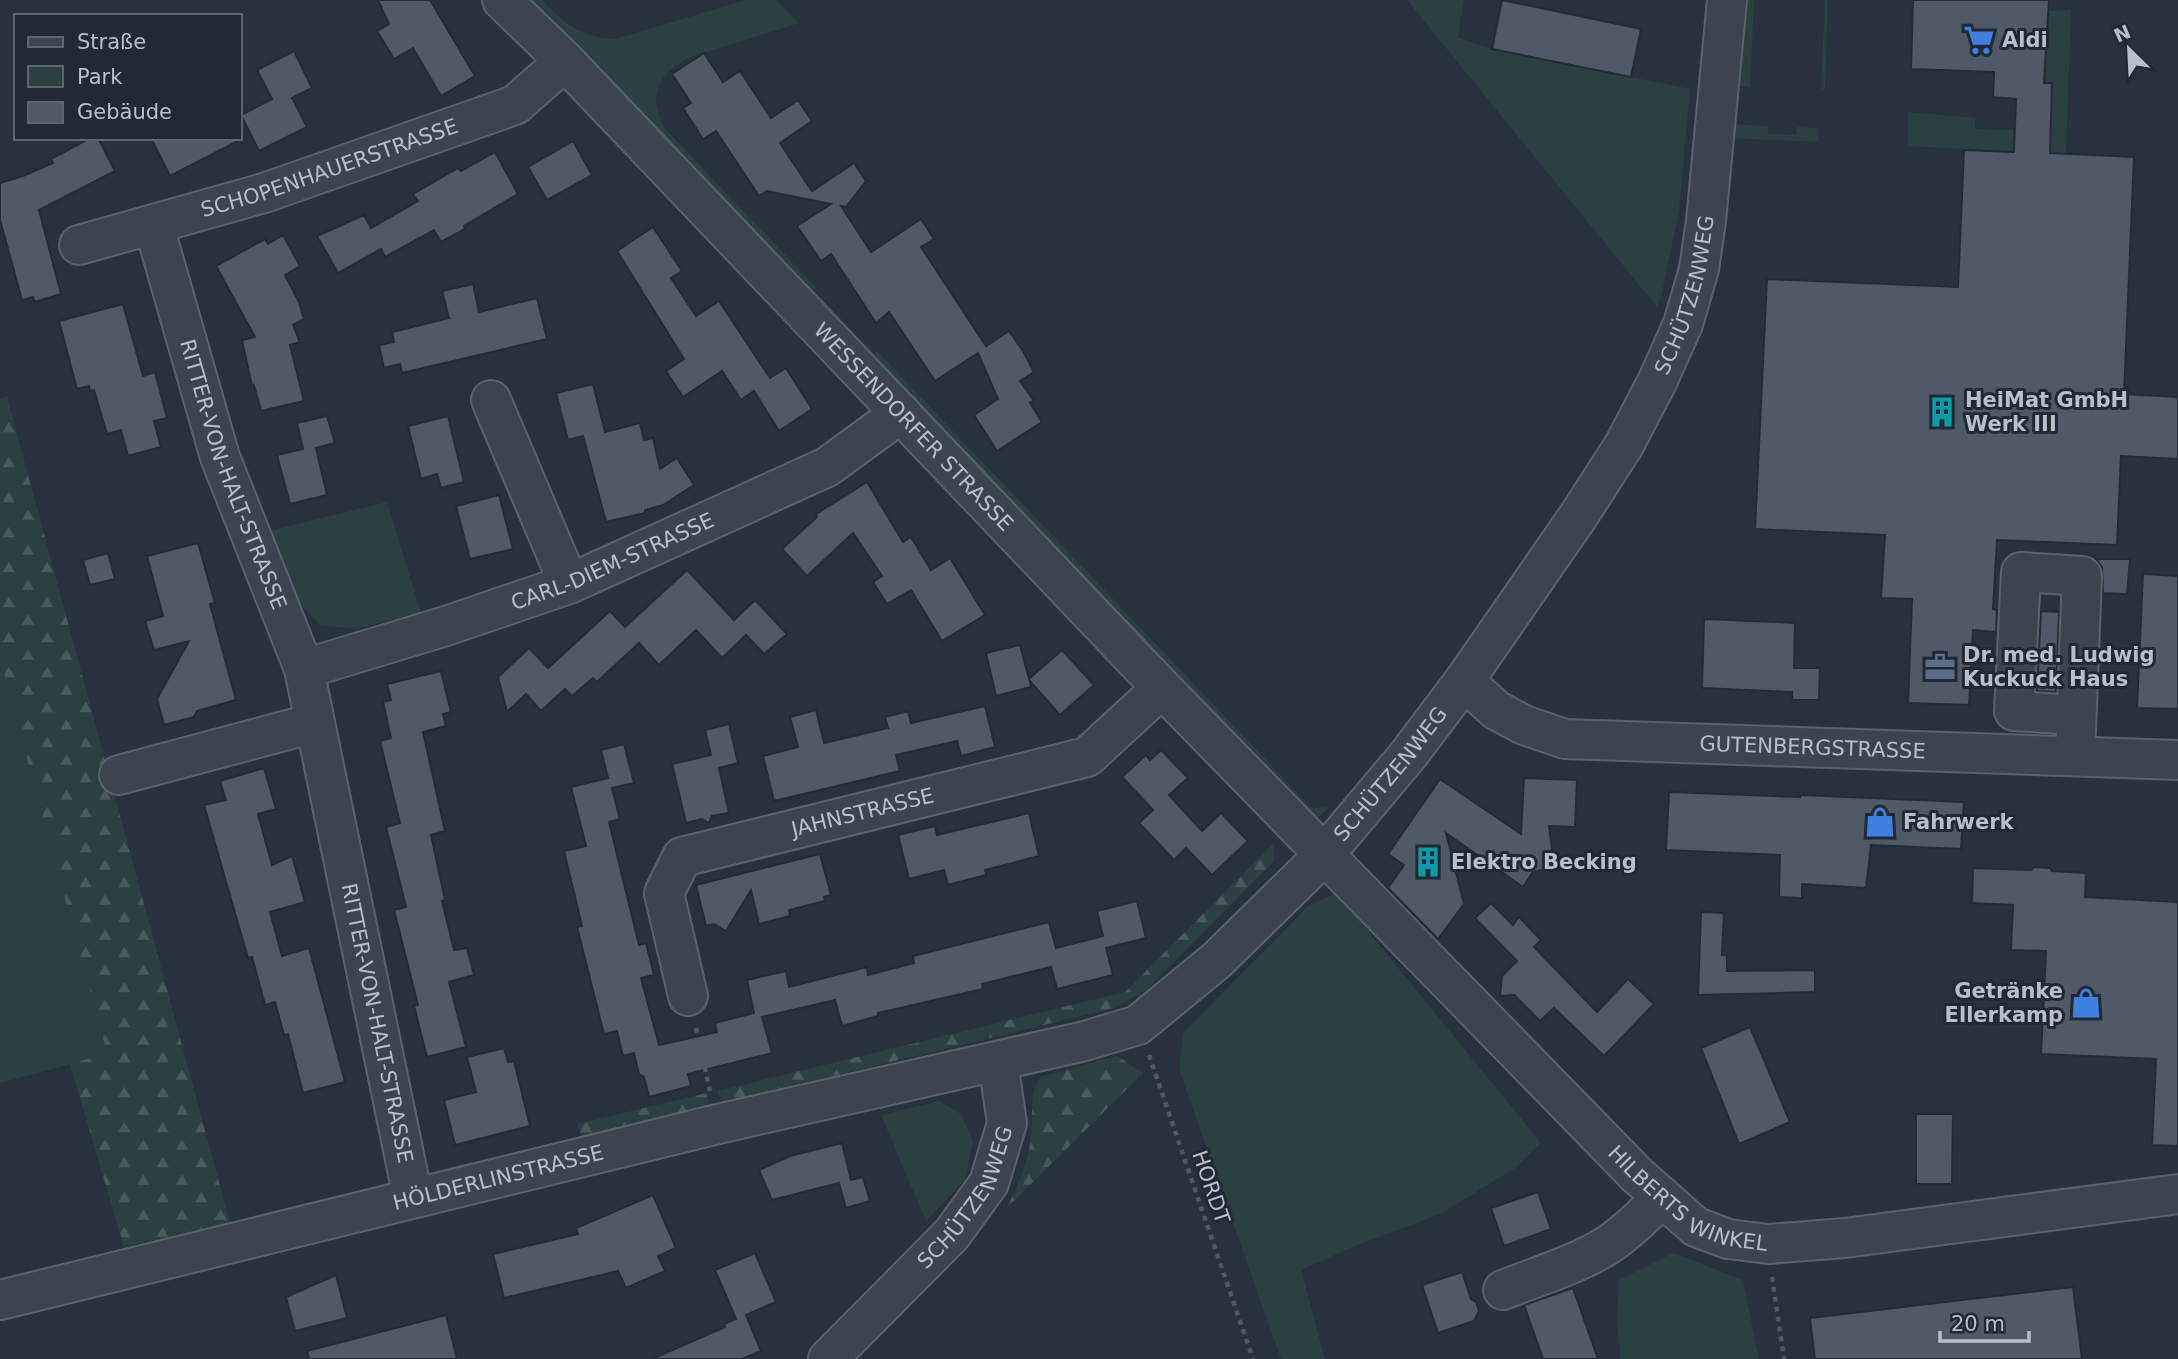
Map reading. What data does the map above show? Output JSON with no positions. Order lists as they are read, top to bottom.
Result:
{
  "streets": {
    "street": [
      "SCHOPENHAUERSTRASSE",
      "SCHÜTZENWEG",
      "WESSENDORFER STRASSE",
      "RITTER-VON-HALT-STRASSE",
      "CARL-DIEM-STRASSE",
      "GUTENBERGSTRASSE",
      "JAHNSTRASSE",
      "HÖLDERLINSTRASSE",
      "HILBERTS WINKEL"
    ],
    "path": ["HORDT"]
  },
  "crossings": [
    ["SCHOPENHAUERSTRASSE", "WESSENDORFER STRASSE"],
    ["SCHOPENHAUERSTRASSE", "RITTER-VON-HALT-STRASSE"],
    ["SCHÜTZENWEG", "WESSENDORFER STRASSE"],
    ["SCHÜTZENWEG", "GUTENBERGSTRASSE"],
    ["SCHÜTZENWEG", "HÖLDERLINSTRASSE"],
    ["SCHÜTZENWEG", "HORDT"],
    ["SCHÜTZENWEG", "HILBERTS WINKEL"],
    ["WESSENDORFER STRASSE", "CARL-DIEM-STRASSE"],
    ["WESSENDORFER STRASSE", "JAHNSTRASSE"],
    ["WESSENDORFER STRASSE", "HILBERTS WINKEL"],
    ["RITTER-VON-HALT-STRASSE", "CARL-DIEM-STRASSE"],
    ["RITTER-VON-HALT-STRASSE", "HÖLDERLINSTRASSE"]
  ],
  "places": {
    "supermarket": ["Aldi"],
    "building": ["HeiMat GmbH Werk III", "Elektro Becking"],
    "office": ["Dr. med. Ludwig Kuckuck Haus"],
    "shop": ["Fahrwerk", "Getränke Ellerkamp"]
  },
  "legend": ["Straße", "Park", "Gebäude"],
  "scale_bar": "20 m",
  "north": "top left"
}
